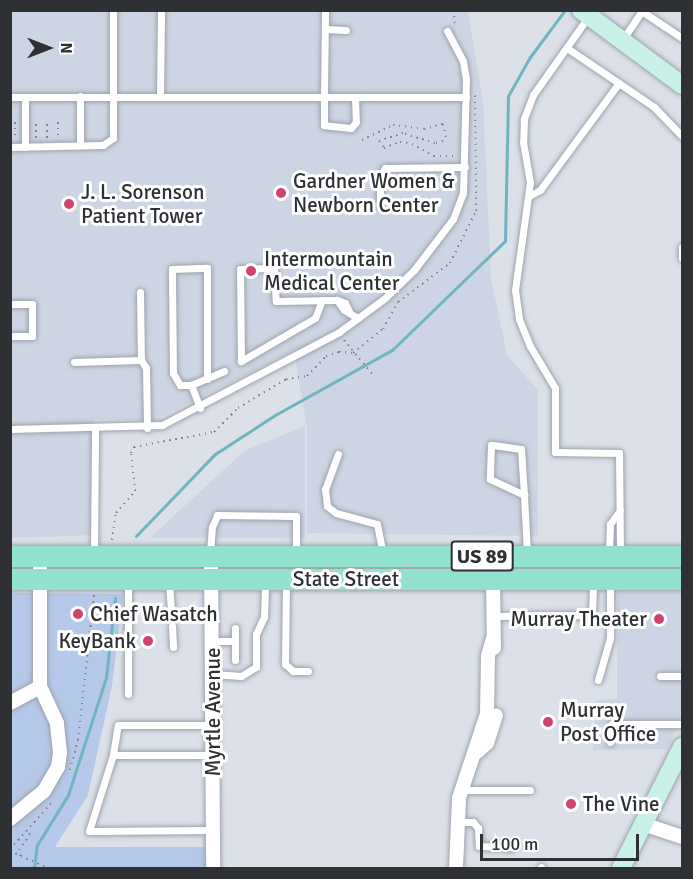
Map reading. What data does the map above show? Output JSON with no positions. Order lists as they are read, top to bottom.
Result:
{
  "streets": {
    "main road": ["US 89", "State Street"],
    "street": ["Myrtle Avenue"]
  },
  "crossings": [
    ["State Street", "Myrtle Avenue"]
  ],
  "places": [
    "Gardner Women & Newborn Center",
    "J. L. Sorenson Patient Tower",
    "Intermountain Medical Center",
    "Chief Wasatch",
    "Murray Theater",
    "KeyBank",
    "Murray Post Office",
    "The Vine"
  ],
  "scale_bar": "100 m",
  "north": "right"
}
